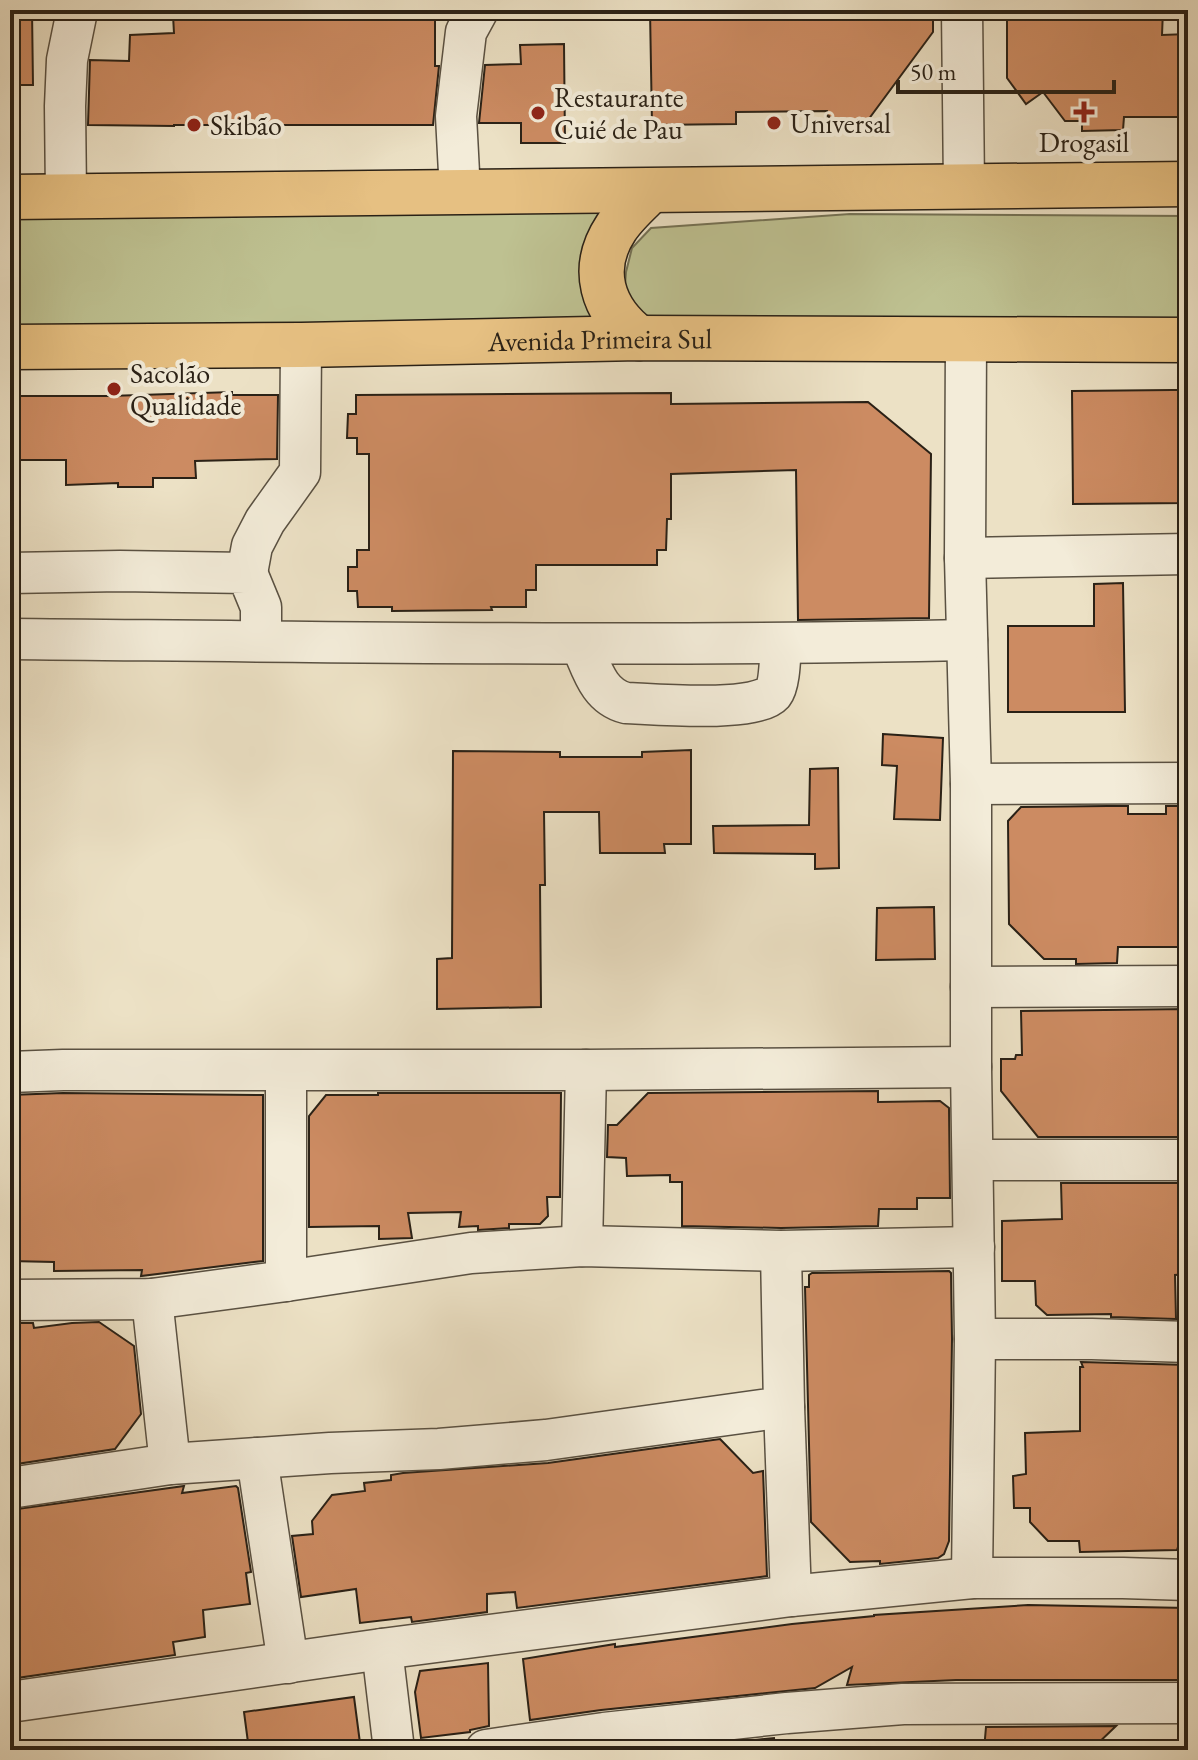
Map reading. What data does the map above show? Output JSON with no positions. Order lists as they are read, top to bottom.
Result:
{
  "streets": {
    "main road": ["Avenida Primeira Sul"]
  },
  "places": {
    "health": ["Drogasil"],
    "other": [
      "Restaurante Cuié de Pau",
      "Universal",
      "Skibão",
      "Sacolão Qualidade"
    ]
  },
  "scale_bar": "50 m"
}
